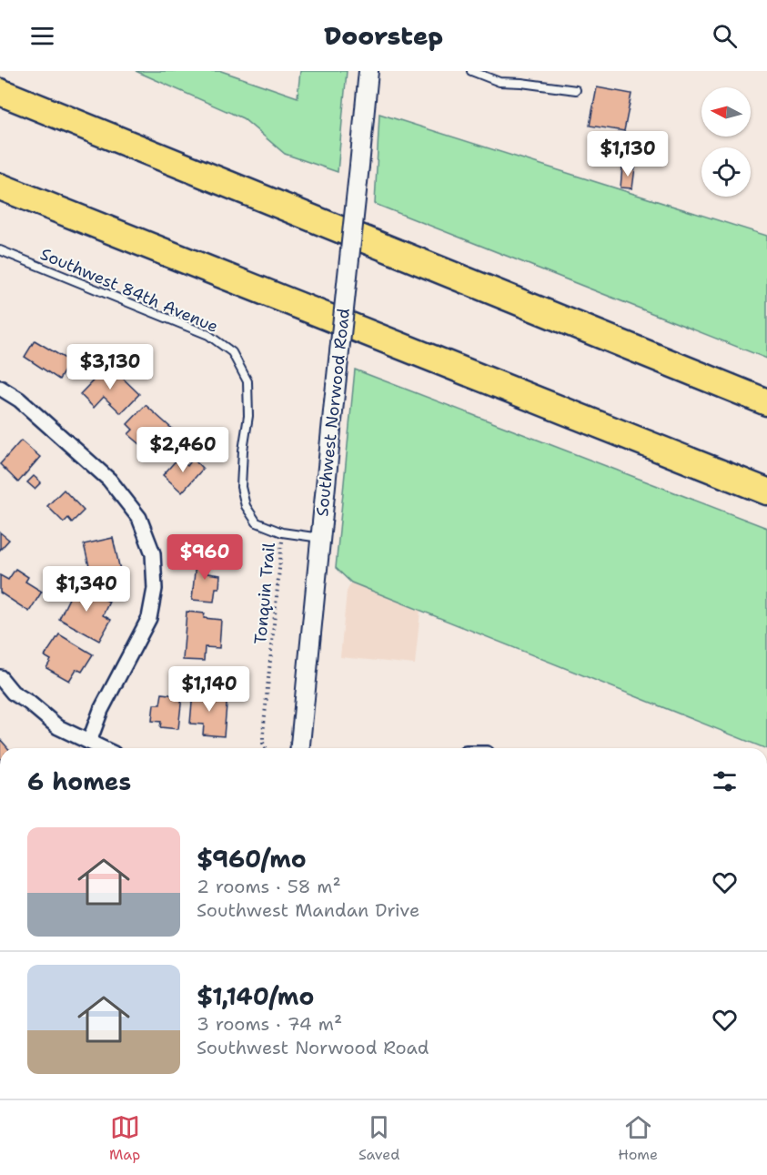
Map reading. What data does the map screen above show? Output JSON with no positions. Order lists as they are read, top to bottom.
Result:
{
  "streets": {
    "street": ["Southwest Norwood Road"],
    "lane": ["Southwest 84th Avenue"],
    "path": ["Tonquin Trail"]
  },
  "crossings": [
    ["Southwest 84th Avenue", "Southwest Norwood Road"],
    ["Southwest 84th Avenue", "Tonquin Trail"]
  ],
  "north": "left",
  "page": {
    "header": "Doorstep",
    "price": [
      "$1,130",
      "$3,130",
      "$2,460",
      "$960",
      "$1,340",
      "$1,140"
    ],
    "heading": "6 homes",
    "list": [
      {
        "name": "$960/mo",
        "note": "2 rooms · 58 m² · Southwest Mandan Drive"
      },
      {
        "name": "$1,140/mo",
        "note": "3 rooms · 74 m² · Southwest Norwood Road"
      }
    ],
    "tabs": ["Map", "Saved", "Home"]
  }
}
